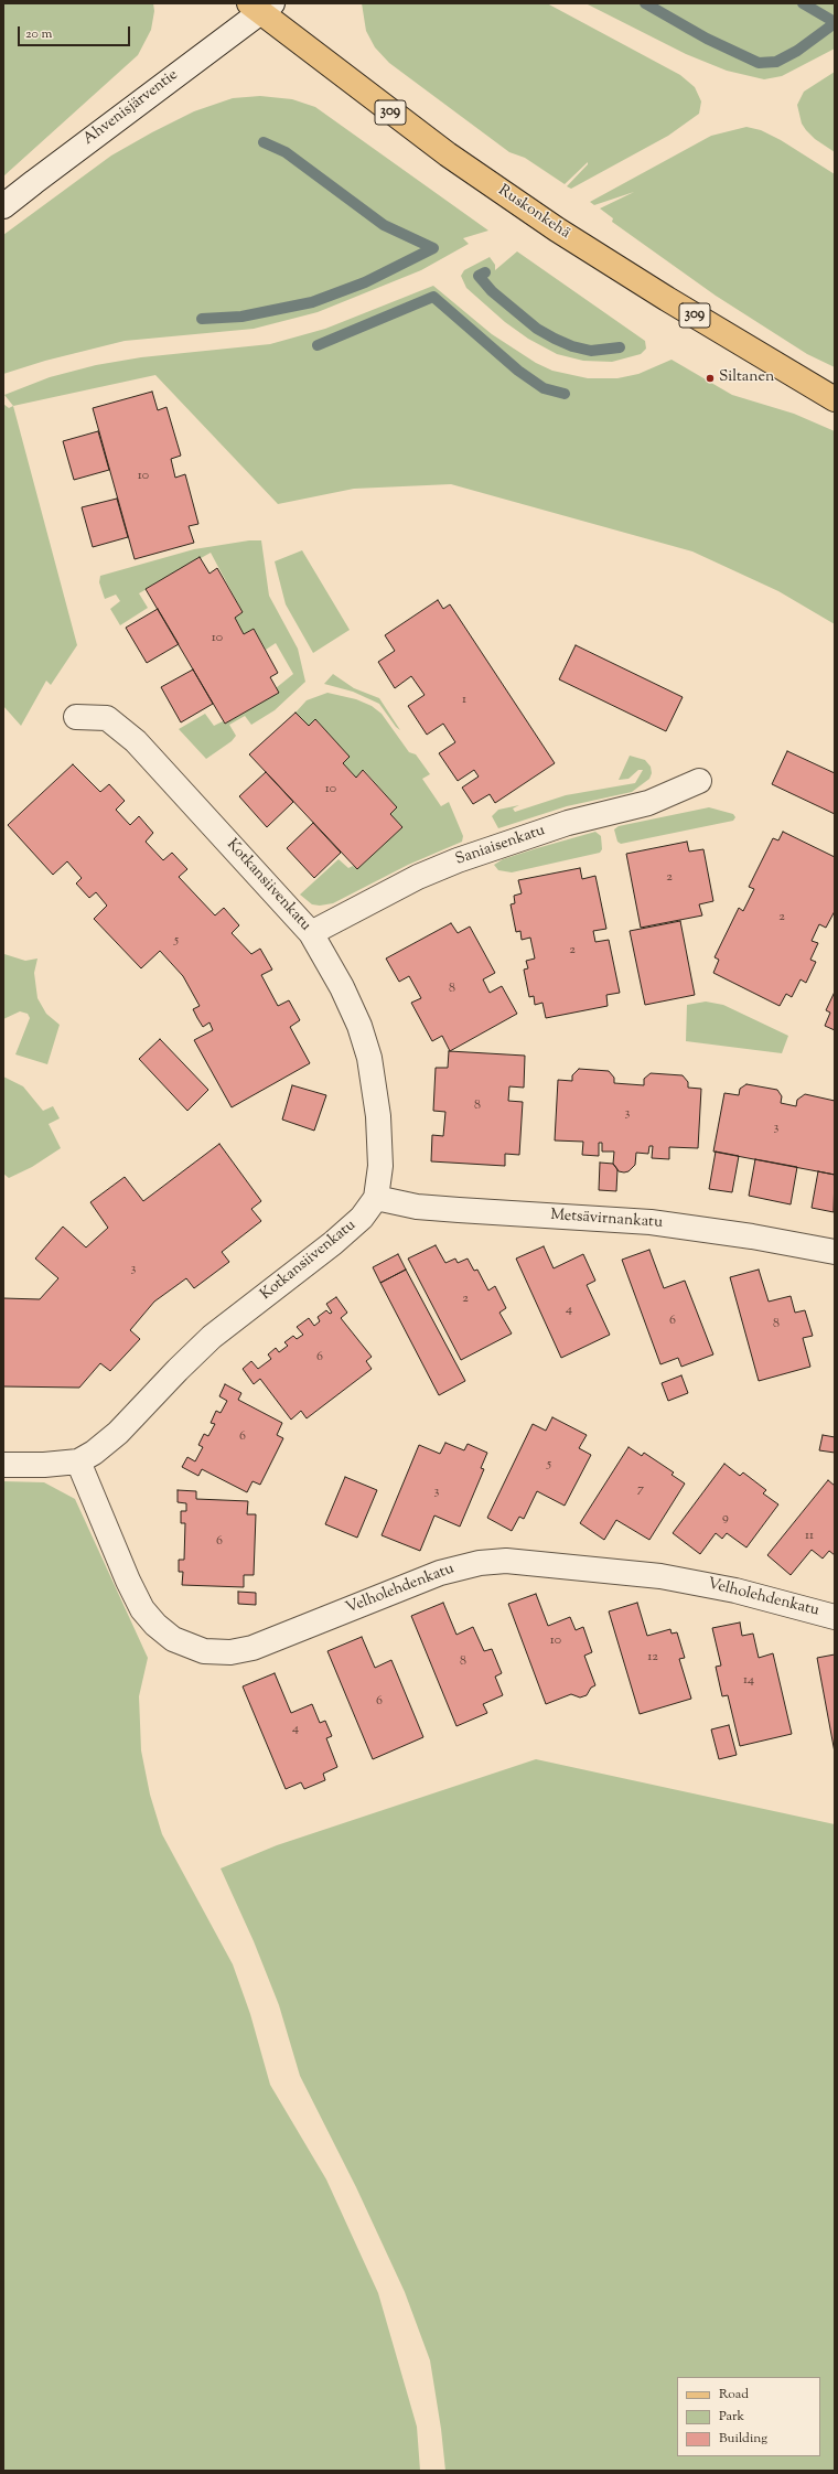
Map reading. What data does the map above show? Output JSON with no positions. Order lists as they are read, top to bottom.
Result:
{
  "streets": {
    "main road": ["309", "Ruskonkehä"],
    "street": [
      "Ahvenisjärventie",
      "Saniaisenkatu",
      "Kotkansiivenkatu",
      "Metsävirnankatu",
      "Velholehdenkatu"
    ]
  },
  "crossings": [
    ["Ahvenisjärventie", "Ruskonkehä"],
    ["Saniaisenkatu", "Kotkansiivenkatu"],
    ["Kotkansiivenkatu", "Metsävirnankatu"],
    ["Kotkansiivenkatu", "Velholehdenkatu"]
  ],
  "places": ["Siltanen"],
  "house_numbers": [
    "10",
    "10",
    "1",
    "10",
    "2",
    "2",
    "5",
    "2",
    "8",
    "8",
    "3",
    "3",
    "3",
    "2",
    "4",
    "6",
    "8",
    "6",
    "6",
    "5",
    "7",
    "3",
    "9",
    "11",
    "6",
    "10",
    "12",
    "8",
    "14",
    "6",
    "4"
  ],
  "legend": ["Road", "Park", "Building"],
  "scale_bar": "20 m"
}
